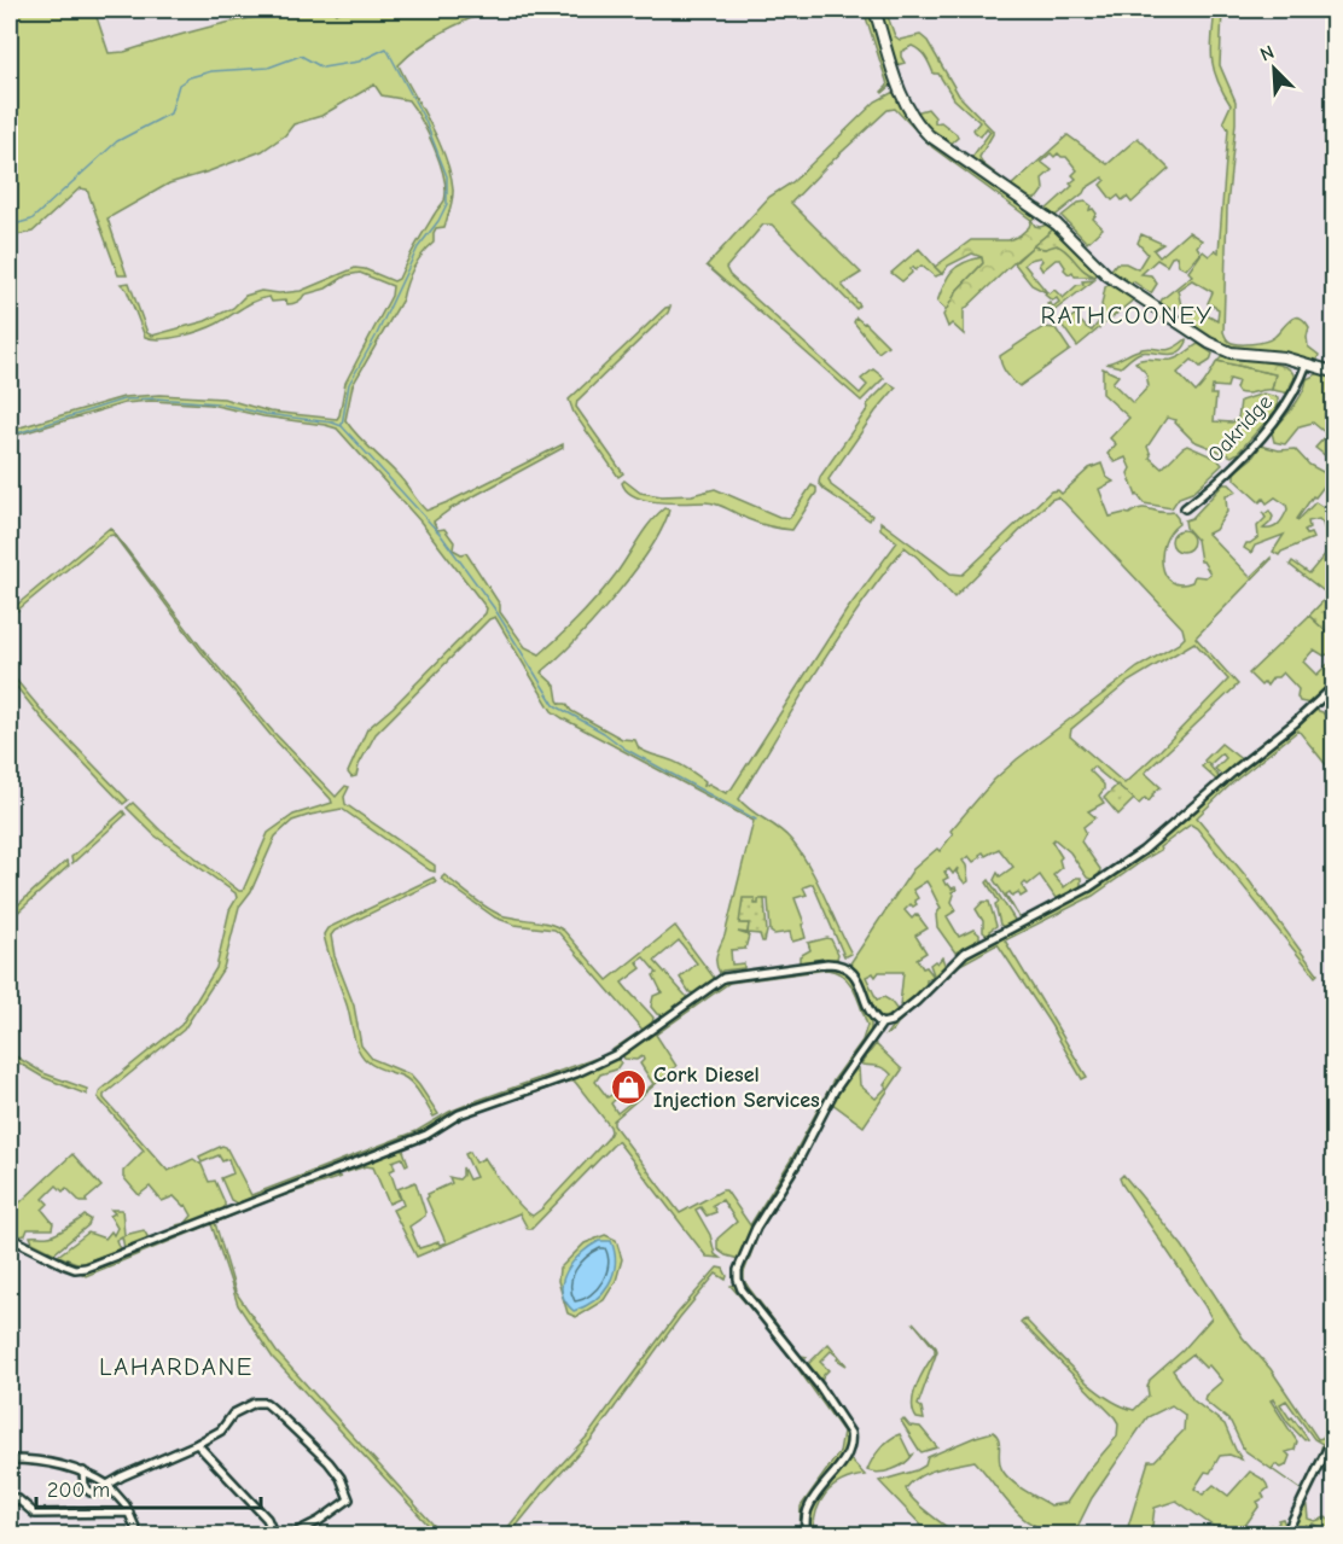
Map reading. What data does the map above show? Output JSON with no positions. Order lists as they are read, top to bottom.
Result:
{
  "streets": {
    "street": ["Oakridge"]
  },
  "districts": ["RATHCOONEY", "LAHARDANE"],
  "places": {
    "shop": ["Cork Diesel Injection Services"]
  },
  "scale_bar": "200 m",
  "north": "top left"
}
